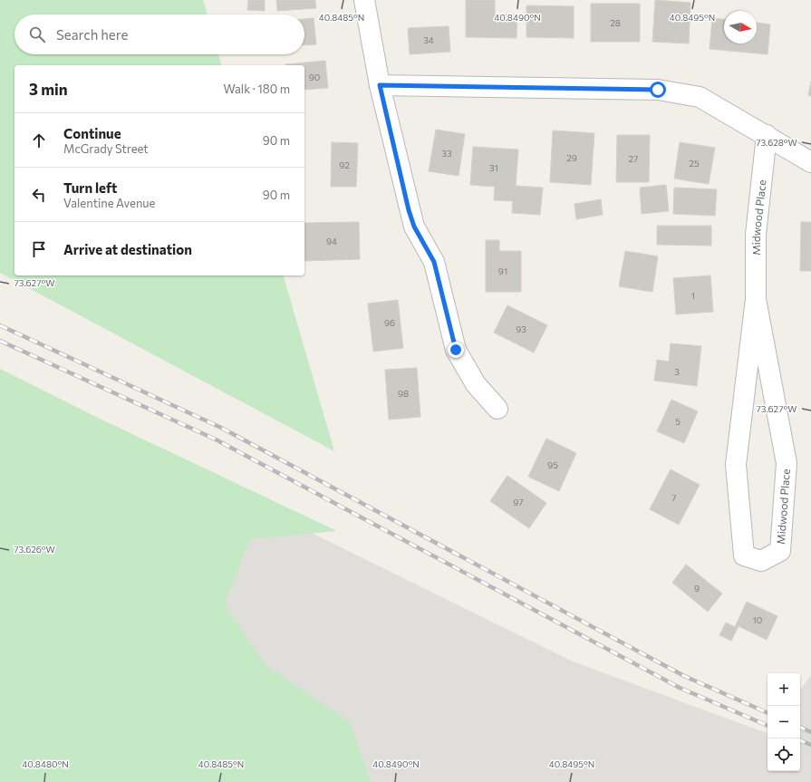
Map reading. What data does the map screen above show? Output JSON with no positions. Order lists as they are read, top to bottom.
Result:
{
  "streets": {
    "street": ["Midwood Place"]
  },
  "house_numbers": [
    "28",
    "34",
    "90",
    "33",
    "29",
    "27",
    "25",
    "92",
    "31",
    "94",
    "91",
    "1",
    "96",
    "93",
    "3",
    "98",
    "5",
    "95",
    "7",
    "97",
    "9",
    "10"
  ],
  "north": "right",
  "page": {
    "search": "Search here",
    "heading": ["3 min", "Walk · 180 m"],
    "list": [
      ["Continue", "McGrady Street", "90 m"],
      ["Turn left", "Valentine Avenue", "90 m"],
      "Arrive at destination"
    ],
    "map_buttons": ["+", "−"]
  },
  "coordinates": [
    "40.8485°N",
    "40.8490°N",
    "40.8495°N",
    "73.628°W",
    "73.627°W",
    "73.626°W",
    "40.8480°N"
  ]
}
